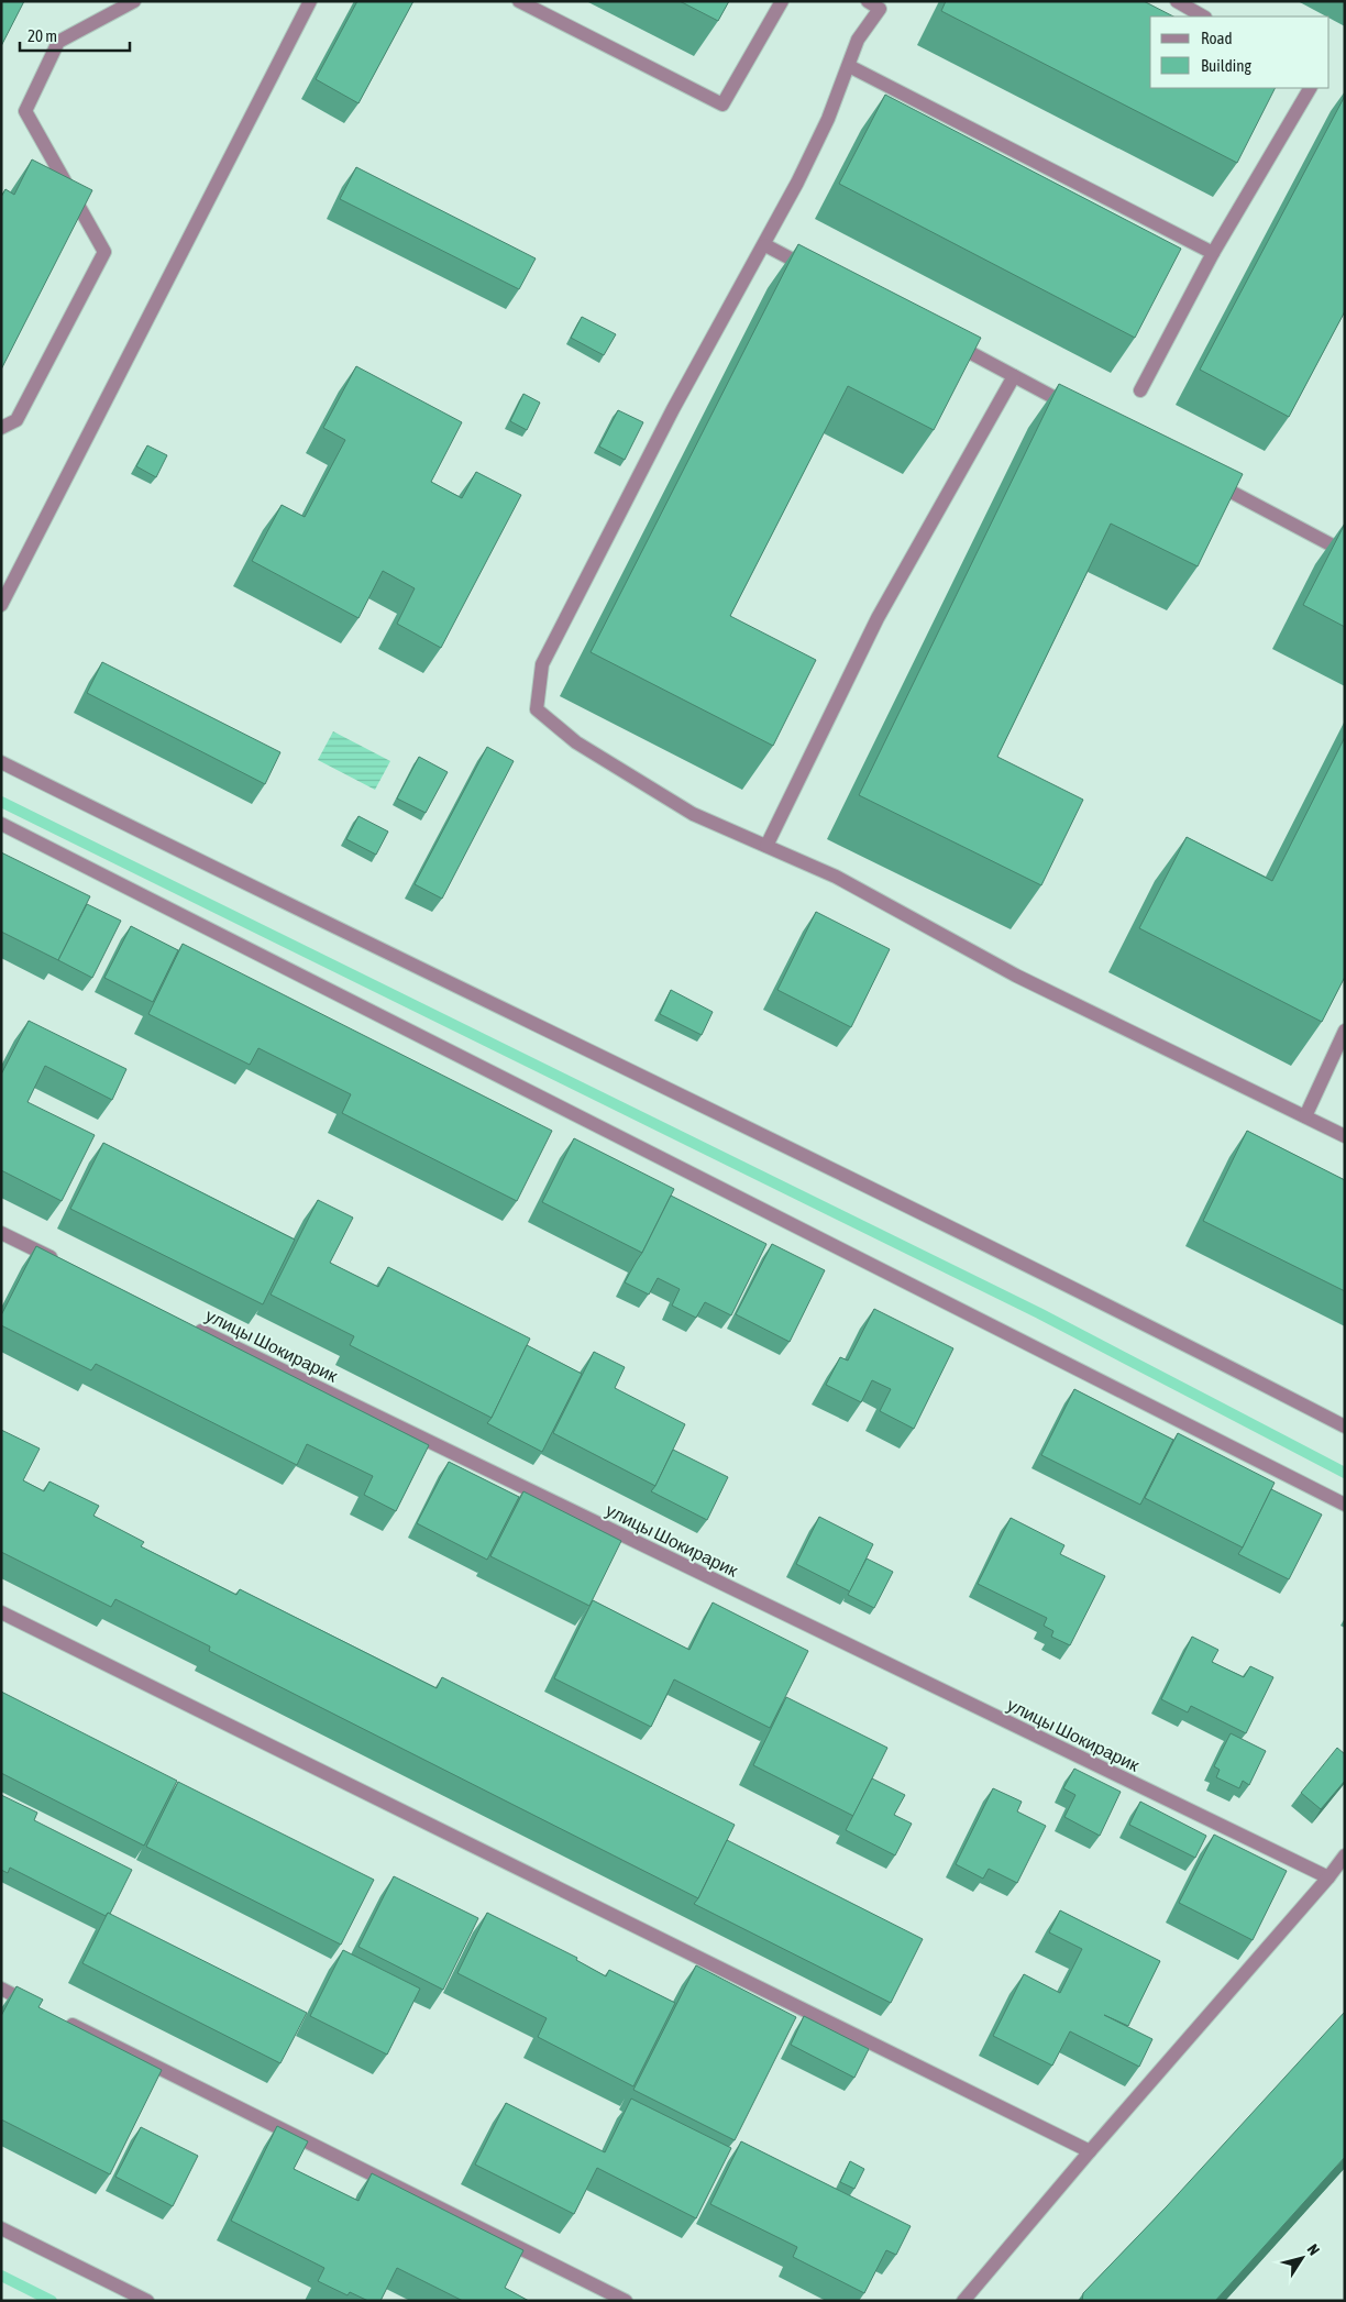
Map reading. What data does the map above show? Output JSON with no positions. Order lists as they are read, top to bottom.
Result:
{
  "streets": {
    "street": ["улицы Шокирарик"]
  },
  "legend": ["Road", "Building"],
  "scale_bar": "20 m",
  "north": "top right"
}
